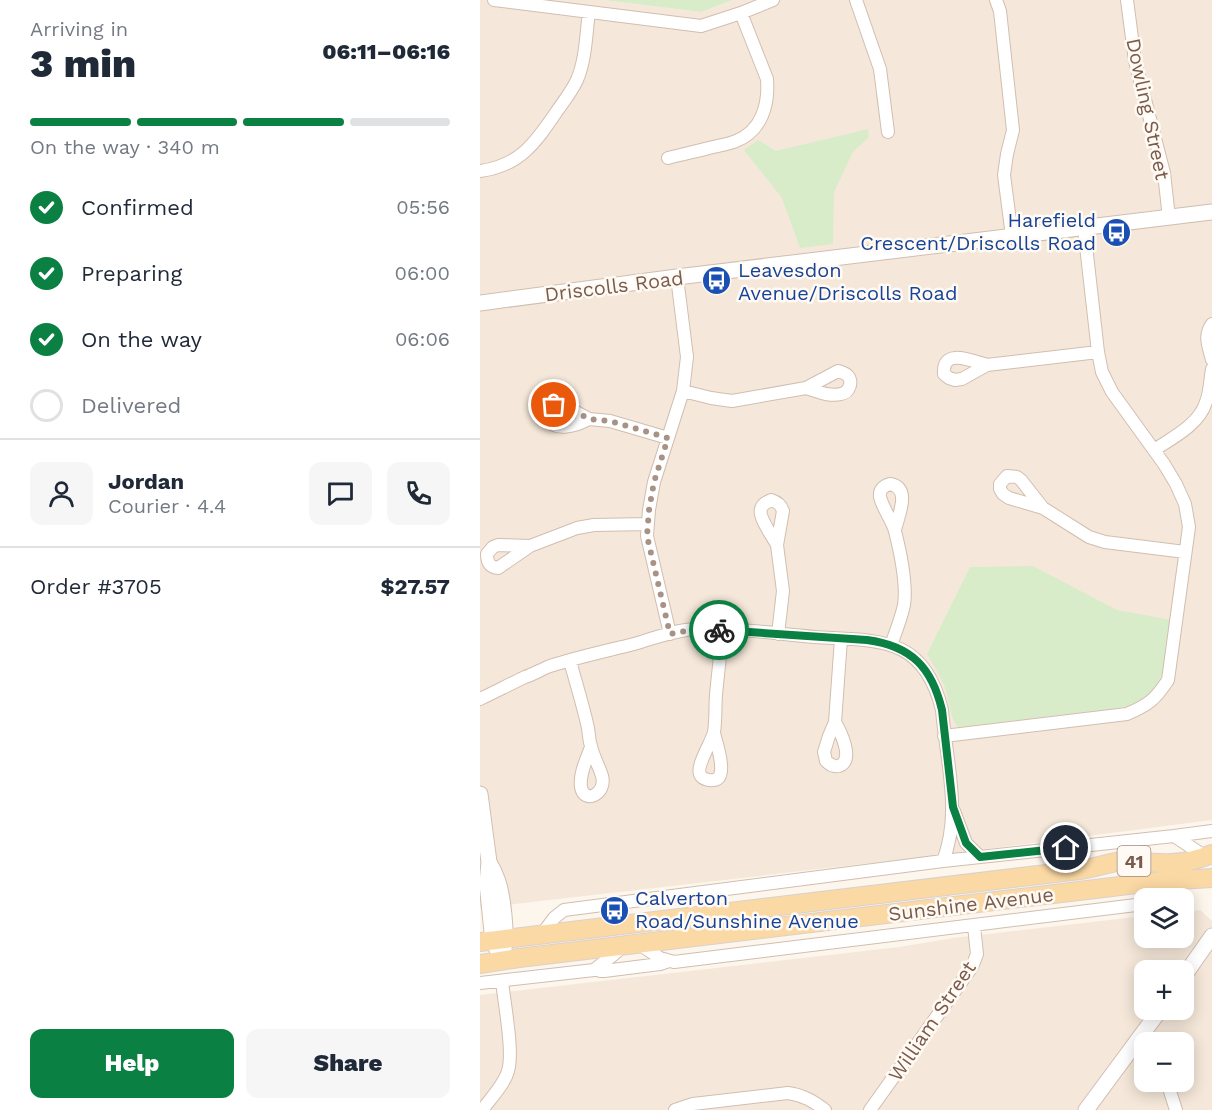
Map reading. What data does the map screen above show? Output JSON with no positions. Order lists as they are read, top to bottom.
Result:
{
  "streets": {
    "main road": ["41", "Sunshine Avenue"],
    "street": ["Dowling Street", "Driscolls Road", "William Street"]
  },
  "crossings": [
    ["Dowling Street", "Driscolls Road"]
  ],
  "places": {
    "bus stop": ["Harefield Crescent/Driscolls Road", "Leavesdon Avenue/Driscolls Road", "Calverton Road/Sunshine Avenue"]
  },
  "page": {
    "heading": ["3 min", "Arriving in", "06:11–06:16"],
    "panel": [
      "Jordan",
      "Courier · 4.4",
      "Order #3705",
      "$27.57"
    ],
    "bar": "On the way · 340 m",
    "list": [
      ["Confirmed", "05:56"],
      ["Preparing", "06:00"],
      ["On the way", "06:06"],
      "Delivered"
    ],
    "map_buttons": ["+", "−"],
    "buttons": ["Help", "Share"]
  }
}
